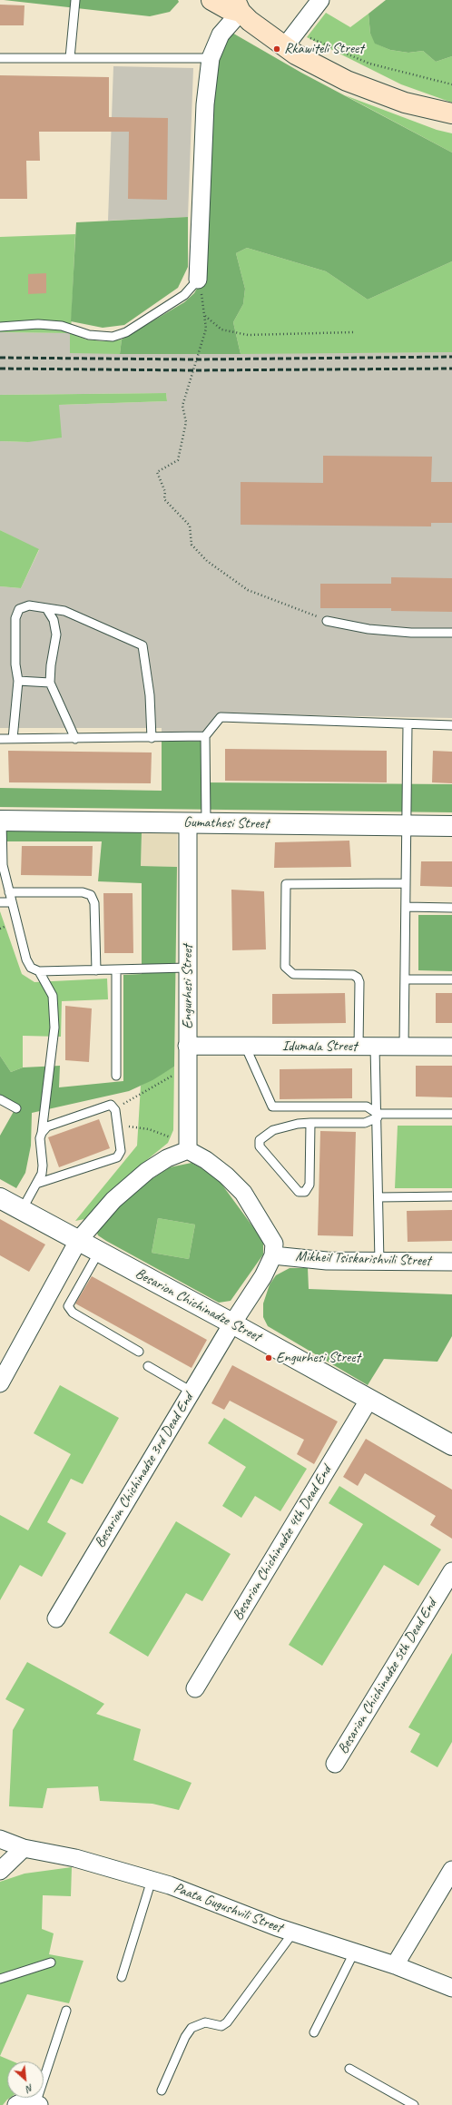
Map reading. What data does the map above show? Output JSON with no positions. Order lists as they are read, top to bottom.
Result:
{
  "streets": {
    "street": [
      "Gumathesi Street",
      "Engurhesi Street",
      "Idumala Street",
      "Mikheil Tsiskarishvili Street",
      "Besarion Chichinadze Street",
      "Besarion Chichinadze 3rd Dead End",
      "Besarion Chichinadze 4th Dead End",
      "Besarion Chichinadze 5th Dead End",
      "Paata Gugushvili Street"
    ]
  },
  "crossings": [
    ["Gumathesi Street", "Engurhesi Street"],
    ["Engurhesi Street", "Idumala Street"],
    ["Besarion Chichinadze Street", "Besarion Chichinadze 3rd Dead End"],
    ["Besarion Chichinadze Street", "Besarion Chichinadze 4th Dead End"]
  ],
  "places": ["Rkawiteli Street", "Engurhesi Street"],
  "north": "bottom right"
}
